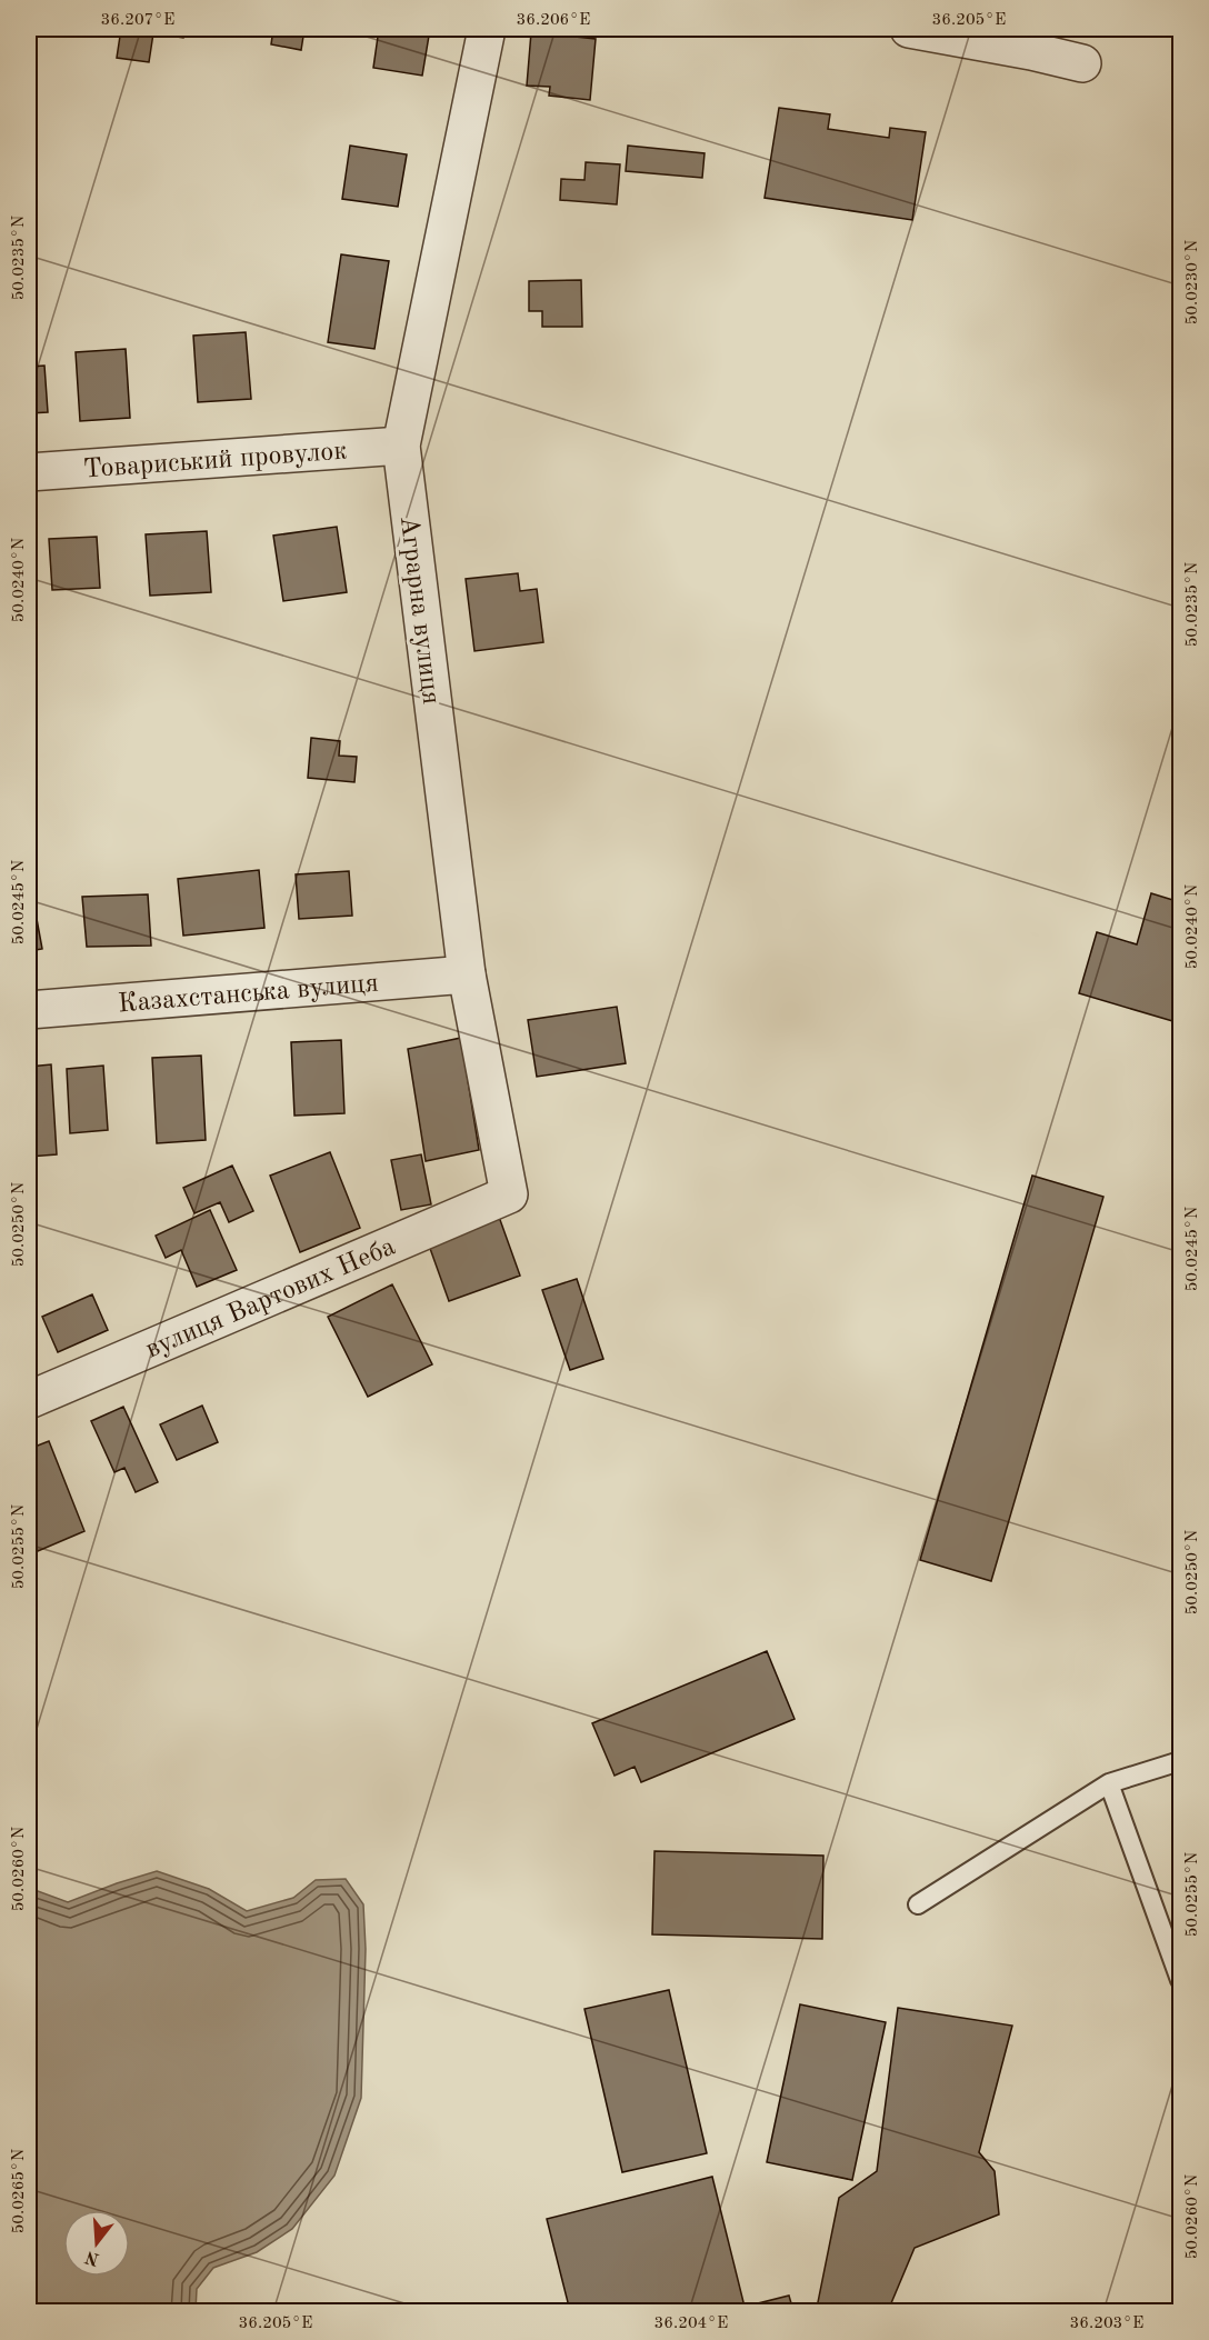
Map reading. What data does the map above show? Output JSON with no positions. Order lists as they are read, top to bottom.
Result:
{
  "streets": {
    "street": [
      "Товариський провулок",
      "Аграрна вулиця",
      "Казахстанська вулиця",
      "вулиця Вартових Неба"
    ]
  },
  "crossings": [
    ["Товариський провулок", "Аграрна вулиця"],
    ["Аграрна вулиця", "Казахстанська вулиця"],
    ["Аграрна вулиця", "вулиця Вартових Неба"]
  ],
  "north": "bottom",
  "coordinates": [
    "36.207°E",
    "36.206°E",
    "36.205°E",
    "50.0235°N",
    "50.0230°N",
    "50.0240°N",
    "50.0245°N",
    "50.0250°N",
    "50.0255°N",
    "50.0260°N",
    "50.0265°N",
    "36.204°E",
    "36.203°E"
  ]
}
